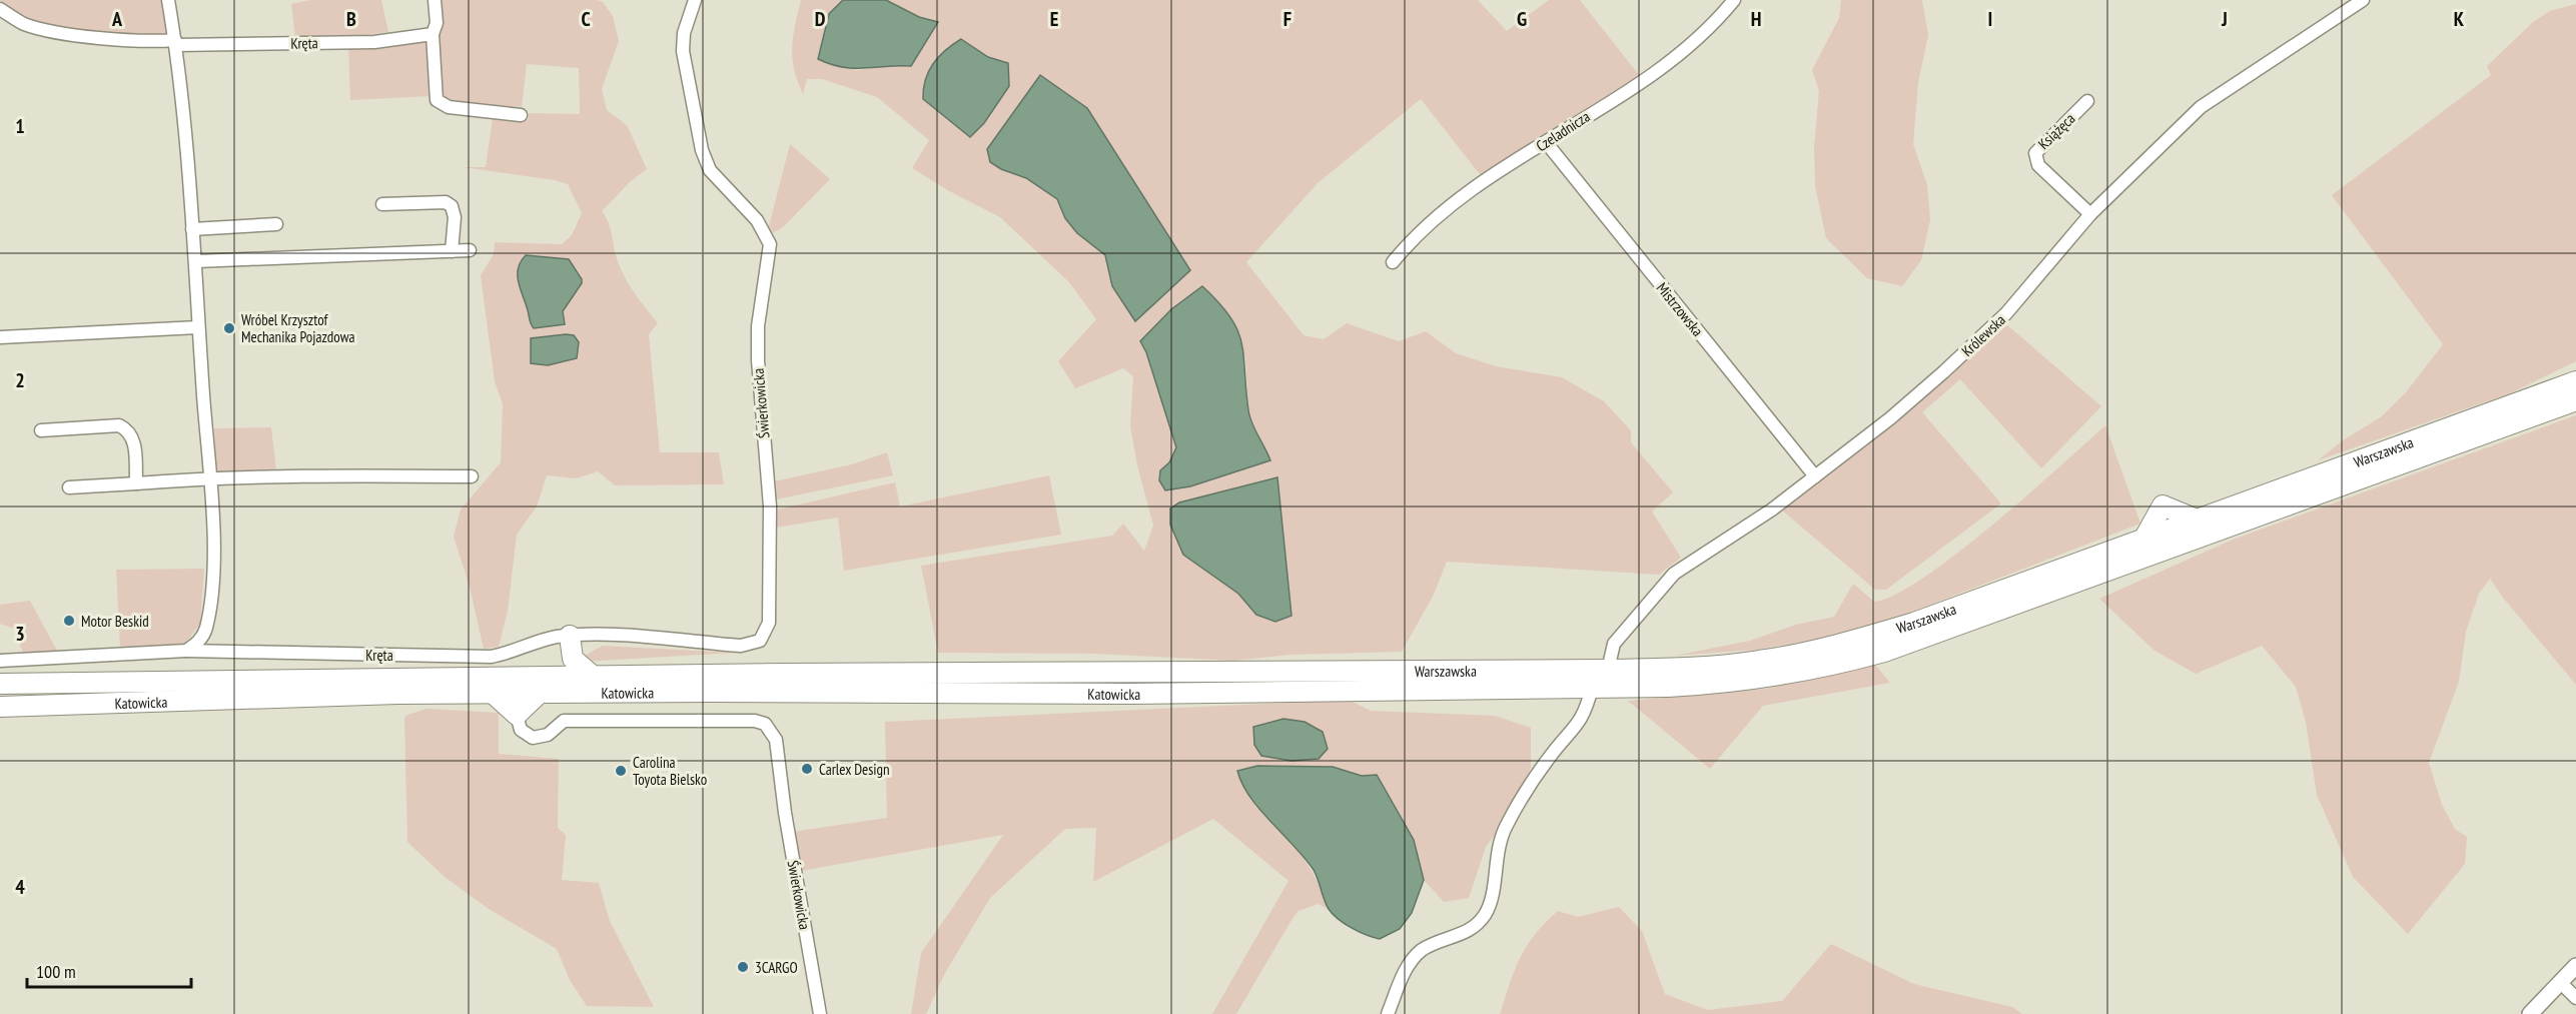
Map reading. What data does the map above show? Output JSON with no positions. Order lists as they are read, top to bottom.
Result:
{
  "streets": {
    "main road": ["Warszawska", "Katowicka"],
    "street": [
      "Kręta",
      "Czeladnicza",
      "Książęca",
      "Mistrzowska",
      "Królewska",
      "Świerkowicka"
    ]
  },
  "crossings": [
    ["Kręta", "Świerkowicka"],
    ["Czeladnicza", "Mistrzowska"],
    ["Książęca", "Królewska"],
    ["Mistrzowska", "Królewska"],
    ["Królewska", "Warszawska"],
    ["Warszawska", "Katowicka"]
  ],
  "places": [
    "Wróbel Krzysztof Mechanika Pojazdowa",
    "Motor Beskid",
    "Carlex Design",
    "Carolina Toyota Bielsko",
    "3CARGO"
  ],
  "scale_bar": "100 m",
  "grid": {
    "columns": [
      "A",
      "B",
      "C",
      "D",
      "E",
      "F",
      "G",
      "H",
      "I",
      "J",
      "K"
    ],
    "rows": [
      "1",
      "2",
      "3",
      "4"
    ]
  }
}
